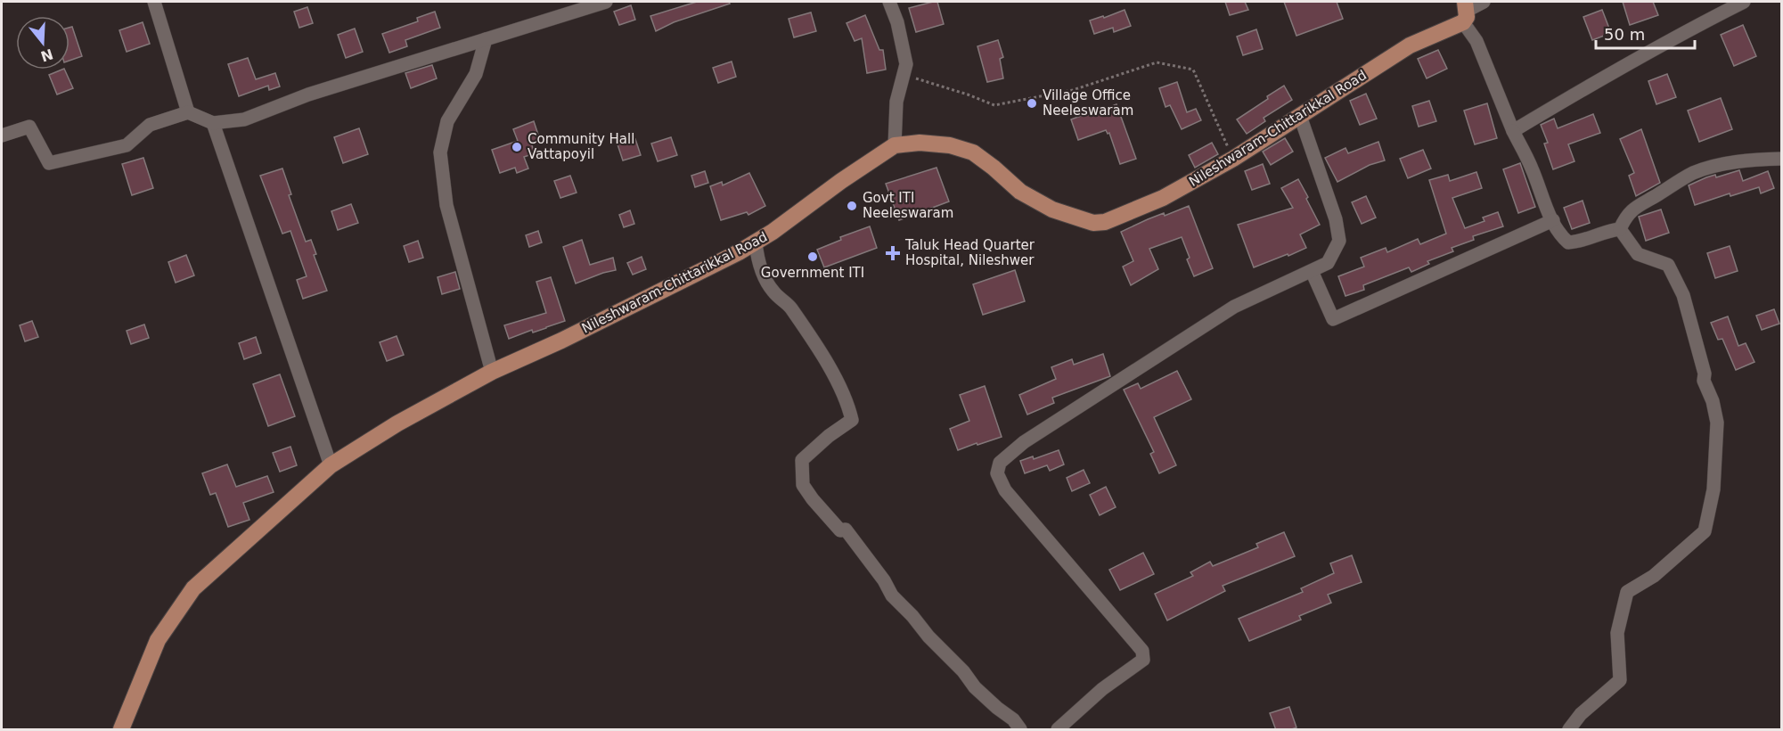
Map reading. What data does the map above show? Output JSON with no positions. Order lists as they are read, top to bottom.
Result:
{
  "streets": {
    "main road": ["Nileshwaram-Chittarikkal Road"]
  },
  "places": {
    "other": [
      "Village Office Neeleswaram",
      "Community Hall Vattapoyil",
      "Govt ITI Neeleswaram",
      "Government ITI"
    ],
    "health": ["Taluk Head Quarter Hospital, Nileshwer"]
  },
  "scale_bar": "50 m",
  "north": "bottom"
}
